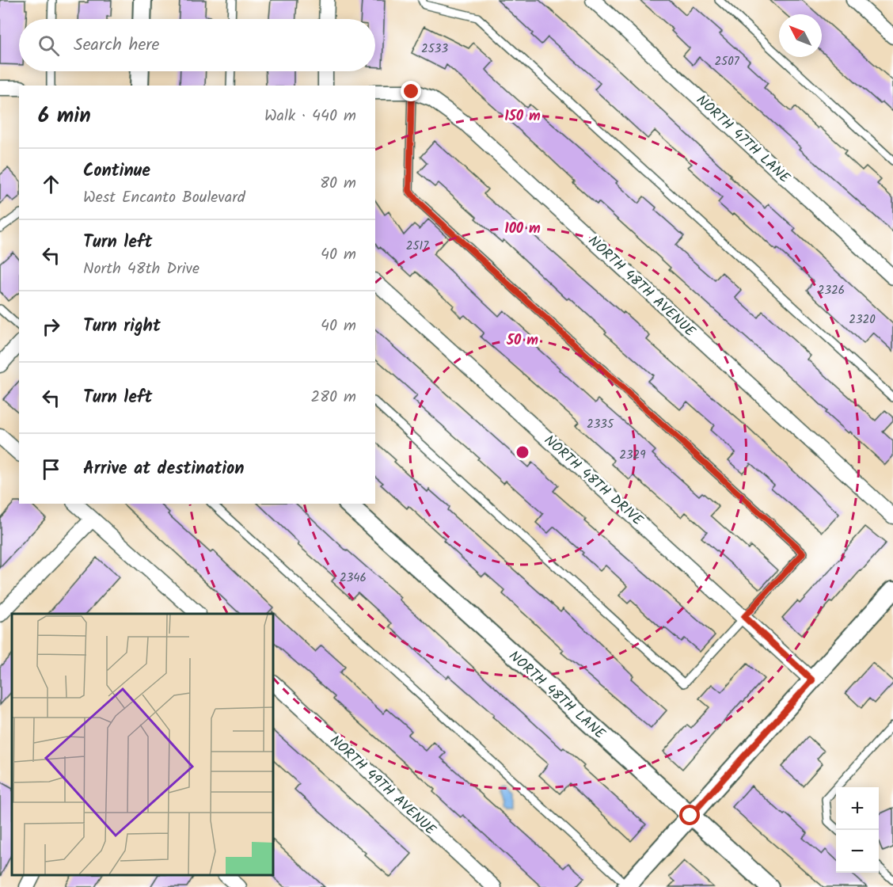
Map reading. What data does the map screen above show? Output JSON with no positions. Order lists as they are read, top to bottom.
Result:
{
  "streets": {
    "street": [
      "NORTH 47TH LANE",
      "NORTH 48TH AVENUE",
      "NORTH 48TH DRIVE",
      "NORTH 48TH LANE",
      "NORTH 49TH AVENUE"
    ]
  },
  "house_numbers": [
    "2533",
    "2507",
    "2517",
    "2326",
    "2320",
    "2335",
    "2329",
    "2346"
  ],
  "north": "top left",
  "page": {
    "search": "Search here",
    "heading": ["6 min", "Walk · 440 m"],
    "list": [
      ["Continue", "West Encanto Boulevard", "80 m"],
      ["Turn left", "North 48th Drive", "40 m"],
      ["Turn right", "40 m"],
      ["Turn left", "280 m"],
      "Arrive at destination"
    ],
    "map_buttons": ["+", "−"]
  },
  "rings": ["150 m", "100 m", "50 m"]
}
